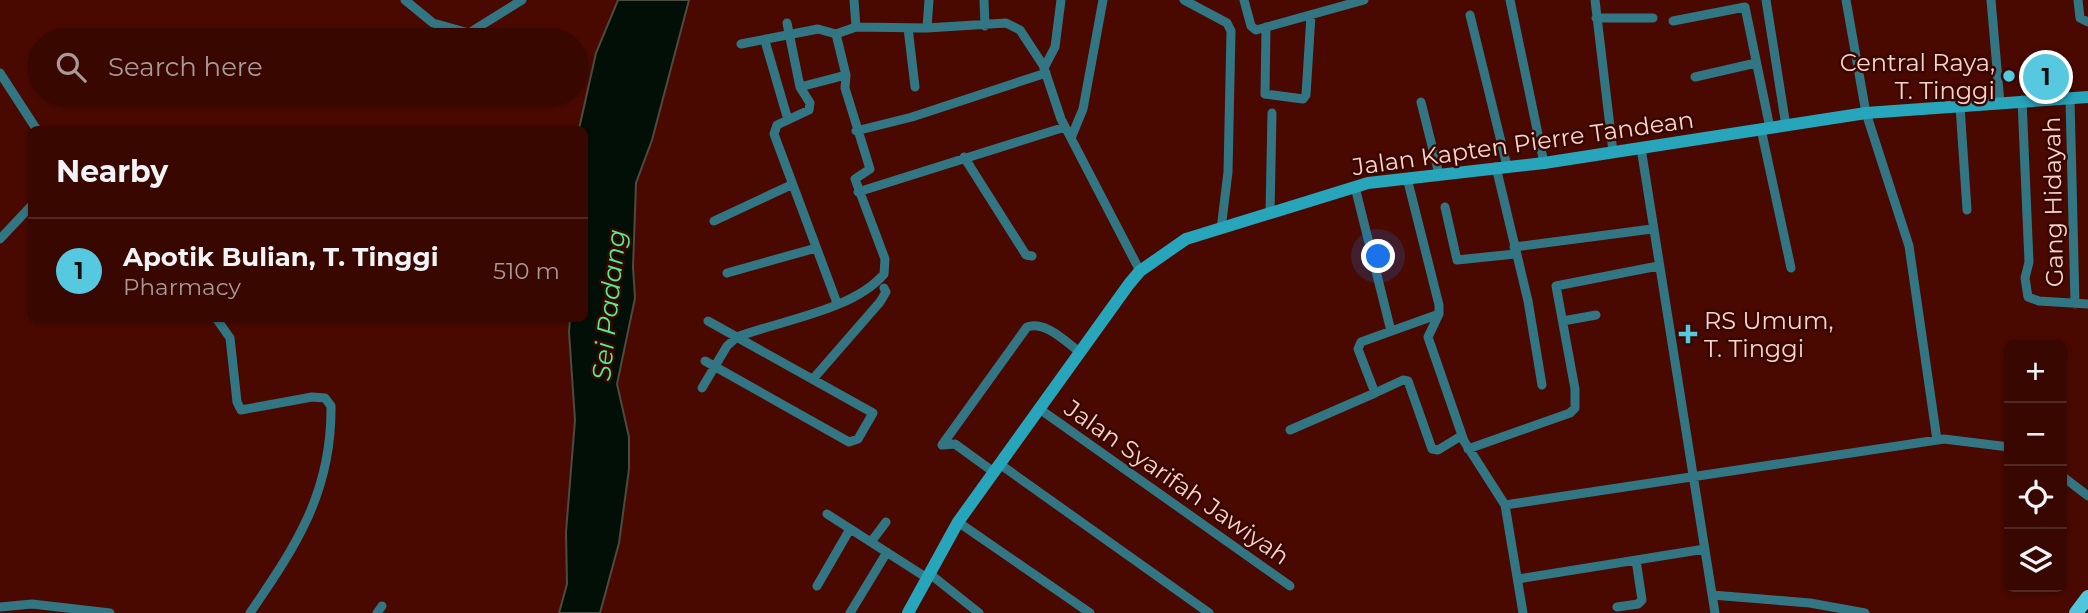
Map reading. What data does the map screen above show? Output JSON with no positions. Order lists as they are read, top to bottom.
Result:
{
  "streets": {
    "main road": ["Jalan Kapten Pierre Tandean"],
    "street": ["Gang Hidayah", "Jalan Syarifah Jawiyah"]
  },
  "crossings": [
    ["Jalan Kapten Pierre Tandean", "Gang Hidayah"],
    ["Jalan Kapten Pierre Tandean", "Jalan Syarifah Jawiyah"]
  ],
  "water": ["Sei Padang"],
  "places": {
    "other": ["Central Raya, T. Tinggi"],
    "health": ["RS Umum, T. Tinggi"]
  },
  "page": {
    "search": "Search here",
    "pins": "1",
    "heading": "Nearby",
    "list": [
      {
        "mark": "1",
        "name": "Apotik Bulian, T. Tinggi",
        "note": "Pharmacy",
        "value": "510 m"
      }
    ],
    "map_buttons": ["+", "−"]
  }
}
